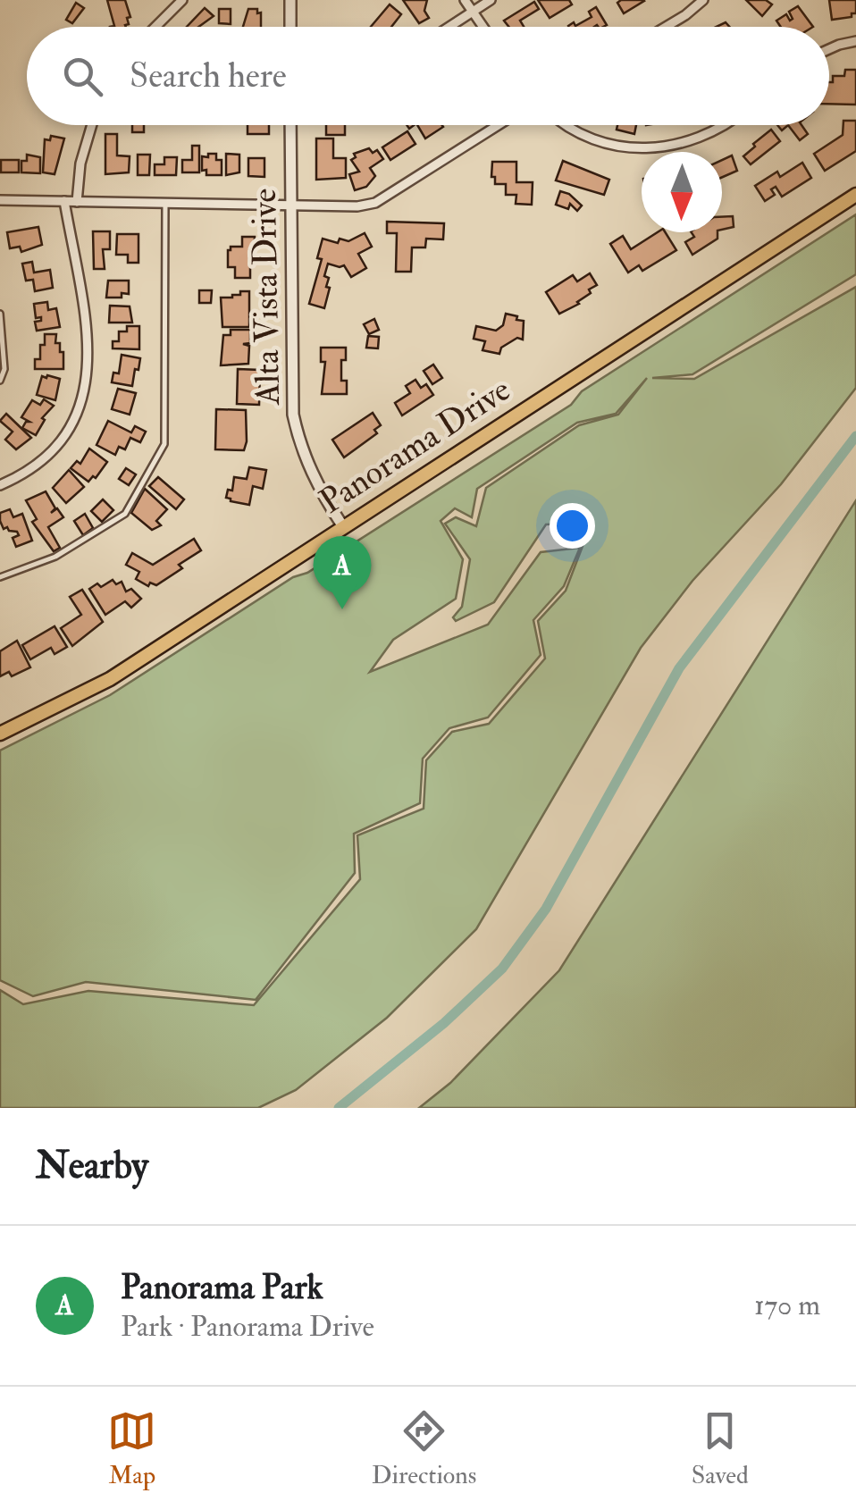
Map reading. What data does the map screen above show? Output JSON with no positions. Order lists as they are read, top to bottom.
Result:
{
  "streets": {
    "main road": ["Panorama Drive"],
    "street": ["Alta Vista Drive"]
  },
  "crossings": [
    ["Alta Vista Drive", "Panorama Drive"]
  ],
  "north": "bottom",
  "page": {
    "search": "Search here",
    "pins": "A",
    "heading": "Nearby",
    "list": [
      {
        "mark": "A",
        "name": "Panorama Park",
        "note": "Park · Panorama Drive",
        "value": "170 m"
      }
    ],
    "nav": ["Map", "Directions", "Saved"]
  }
}
